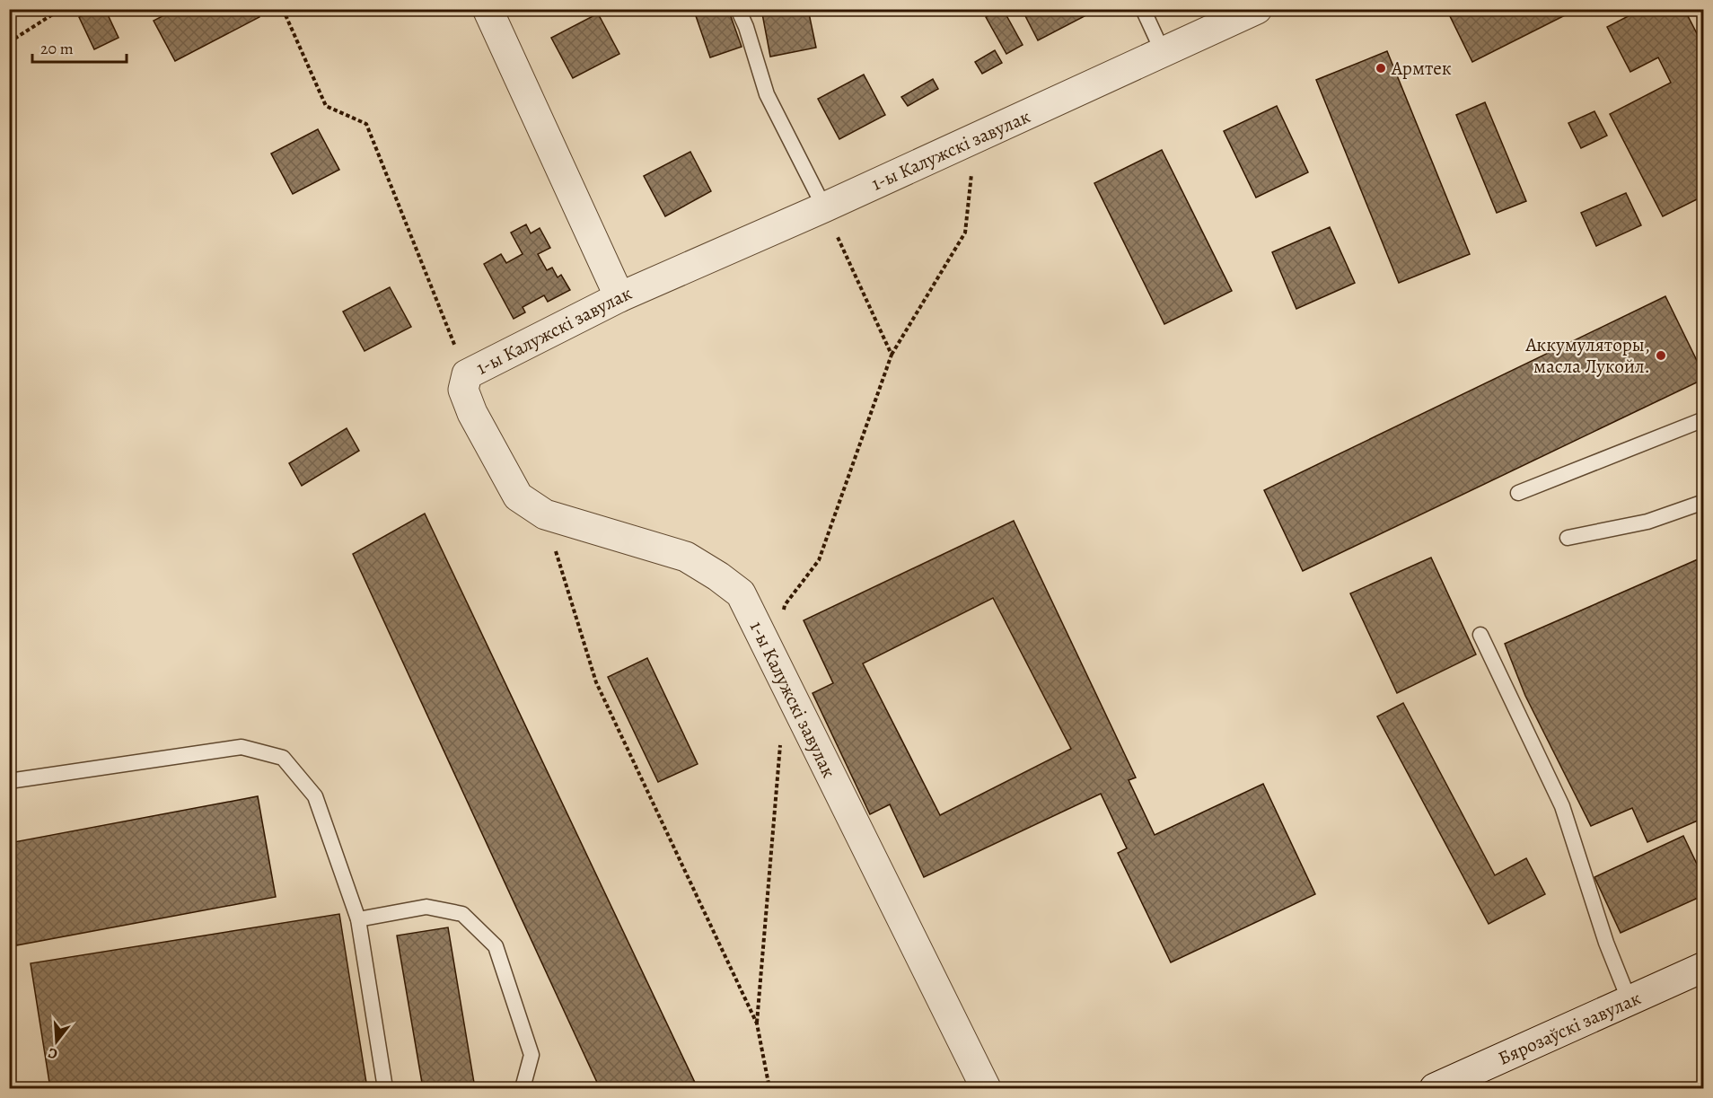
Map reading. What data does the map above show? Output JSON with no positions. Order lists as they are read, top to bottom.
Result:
{
  "streets": {
    "street": ["1-ы Калужскі завулак", "Бярозаўскі завулак"]
  },
  "places": ["Армтек", "Аккумуляторы, масла Лукойл."],
  "scale_bar": "20 m",
  "north": "bottom"
}
